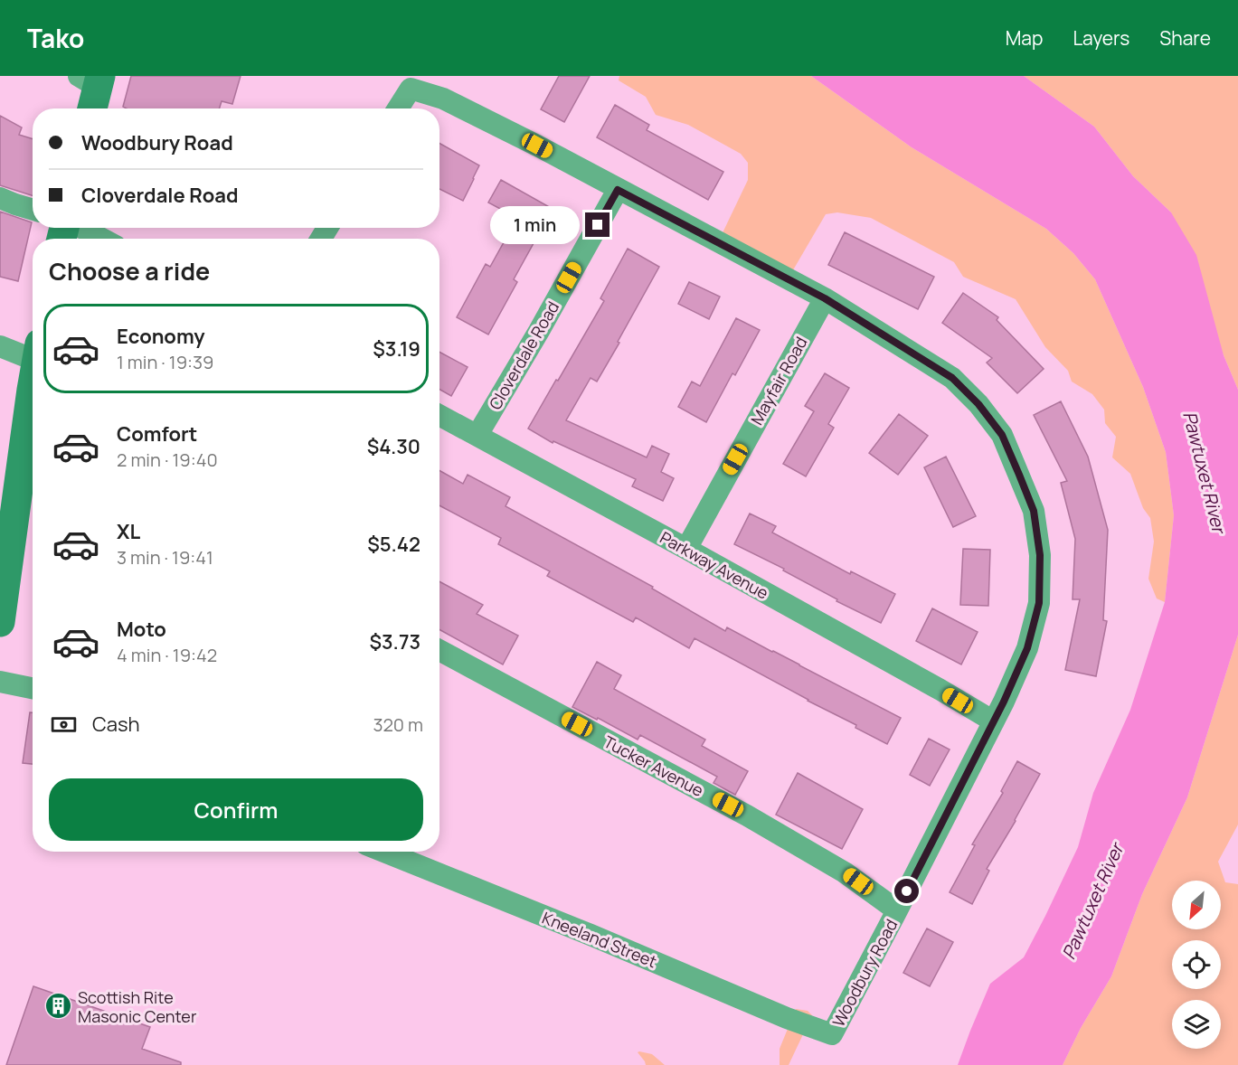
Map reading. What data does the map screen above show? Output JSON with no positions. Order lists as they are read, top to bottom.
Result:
{
  "streets": {
    "street": [
      "Cloverdale Road",
      "Mayfair Road",
      "Parkway Avenue",
      "Tucker Avenue",
      "Kneeland Street",
      "Woodbury Road"
    ]
  },
  "crossings": [
    ["Cloverdale Road", "Parkway Avenue"],
    ["Cloverdale Road", "Woodbury Road"],
    ["Mayfair Road", "Parkway Avenue"],
    ["Mayfair Road", "Woodbury Road"],
    ["Parkway Avenue", "Woodbury Road"],
    ["Tucker Avenue", "Woodbury Road"],
    ["Kneeland Street", "Woodbury Road"]
  ],
  "water": ["Pawtuxet River"],
  "places": {
    "building": ["Scottish Rite Masonic Center"]
  },
  "north": "bottom left",
  "page": {
    "header": "Tako",
    "nav": ["Map", "Layers", "Share"],
    "banner": ["Woodbury Road", "Cloverdale Road"],
    "bubble": "1 min",
    "heading": "Choose a ride",
    "list": [
      {
        "name": "Economy",
        "note": "1 min · 19:39",
        "value": "$3.19"
      },
      {
        "name": "Comfort",
        "note": "2 min · 19:40",
        "value": "$4.30"
      },
      {
        "name": "XL",
        "note": "3 min · 19:41",
        "value": "$5.42"
      },
      {
        "name": "Moto",
        "note": "4 min · 19:42",
        "value": "$3.73"
      }
    ],
    "pay": ["Cash", "320 m"],
    "buttons": "Confirm"
  }
}
